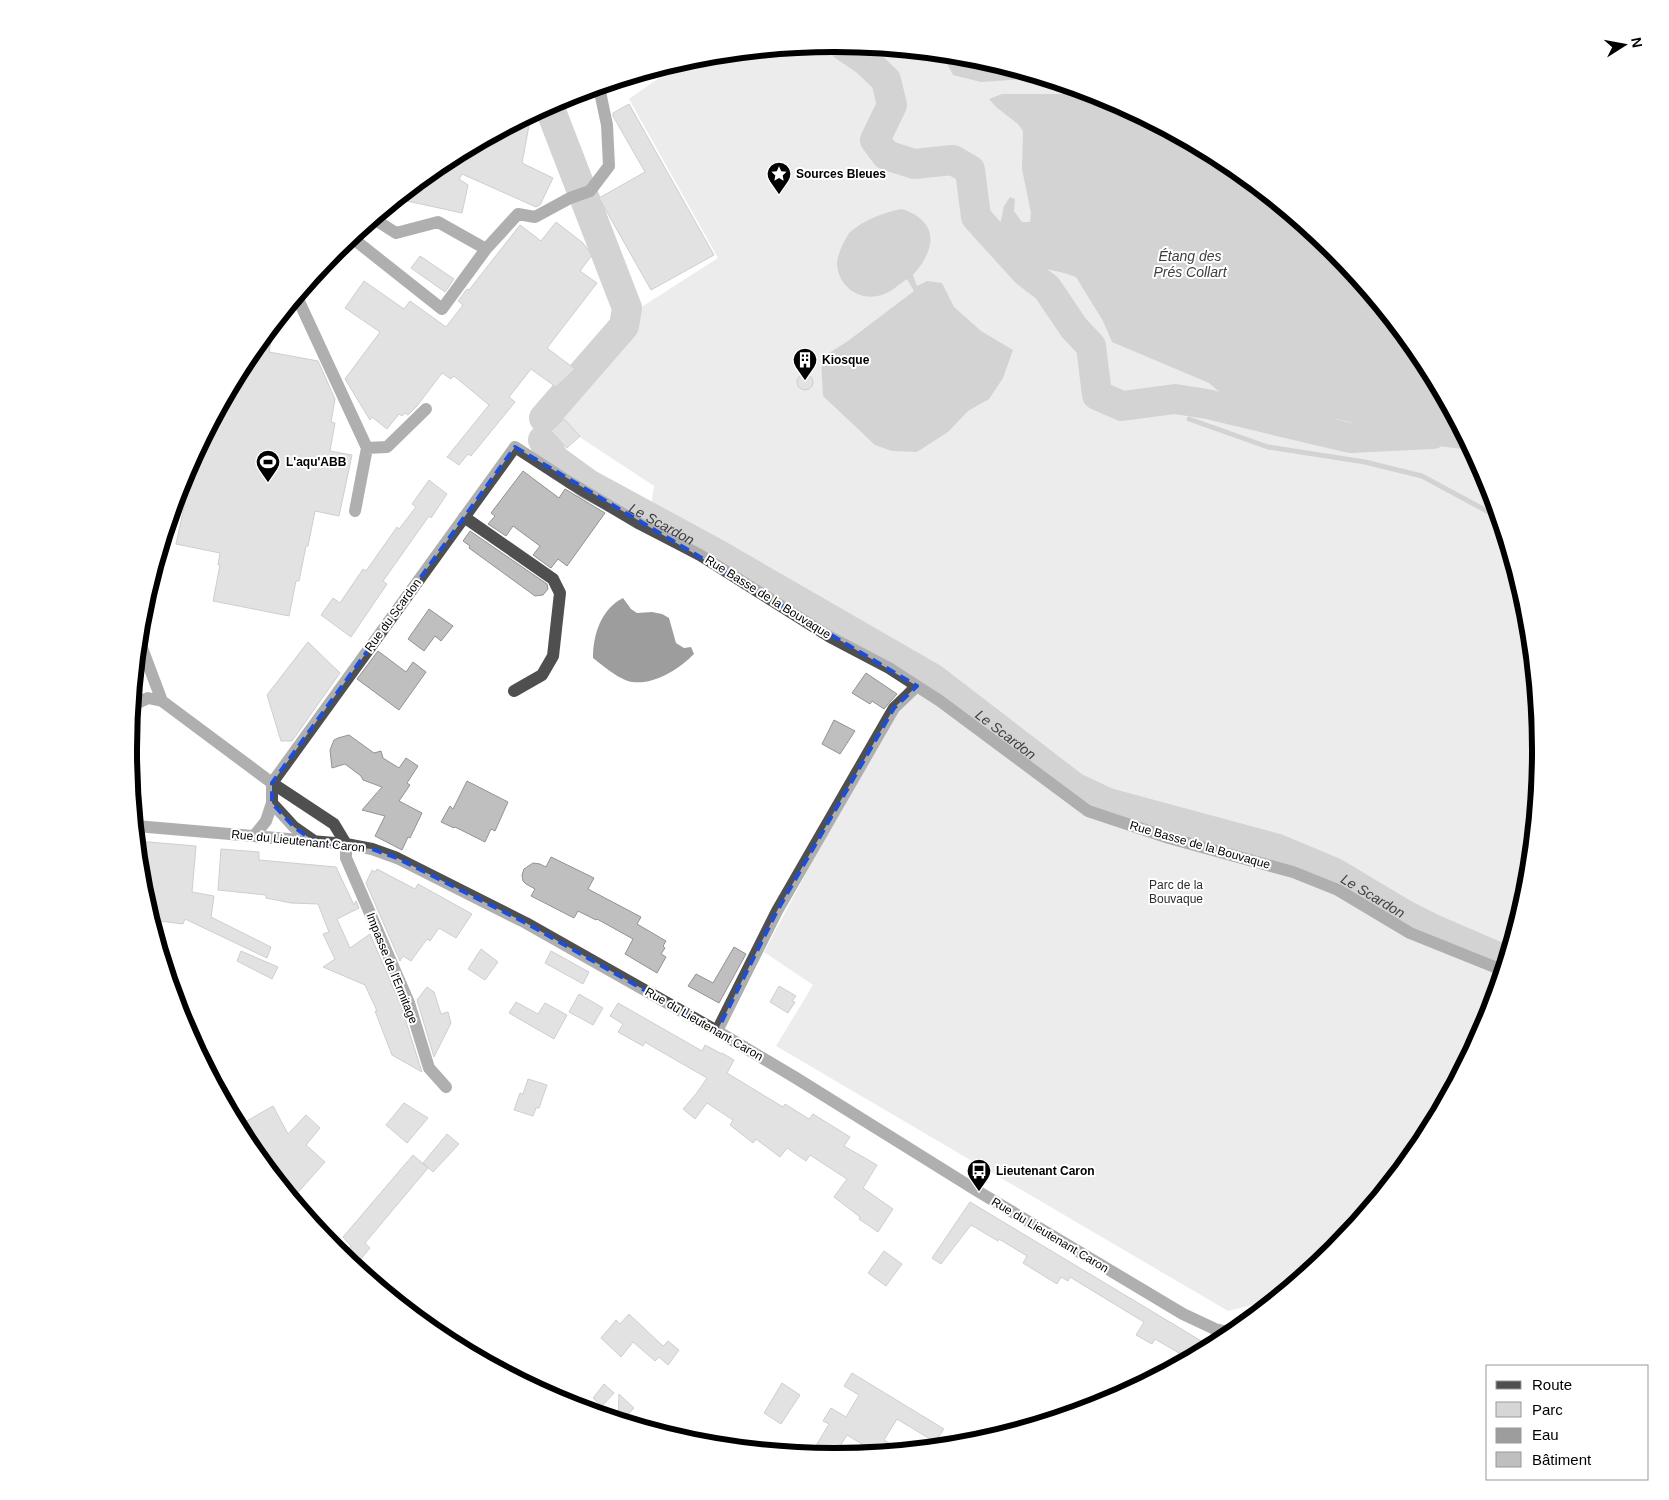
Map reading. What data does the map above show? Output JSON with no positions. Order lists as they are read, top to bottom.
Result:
{
  "streets": {
    "street": [
      "Rue Basse de la Bouvaque",
      "Rue du Scardon",
      "Rue du Lieutenant Caron",
      "Impasse de l'Ermitage"
    ]
  },
  "crossings": [
    ["Rue Basse de la Bouvaque", "Rue du Scardon"],
    ["Rue du Lieutenant Caron", "Impasse de l'Ermitage"]
  ],
  "water": ["Étang des Prés Collart", "Le Scardon"],
  "parks": ["Parc de la Bouvaque"],
  "places": {
    "place": ["Sources Bleues"],
    "building": ["Kiosque"],
    "sports": ["L'aqu'ABB"],
    "bus stop": ["Lieutenant Caron"]
  },
  "legend": [
    "Route",
    "Parc",
    "Eau",
    "Bâtiment"
  ],
  "north": "right"
}
